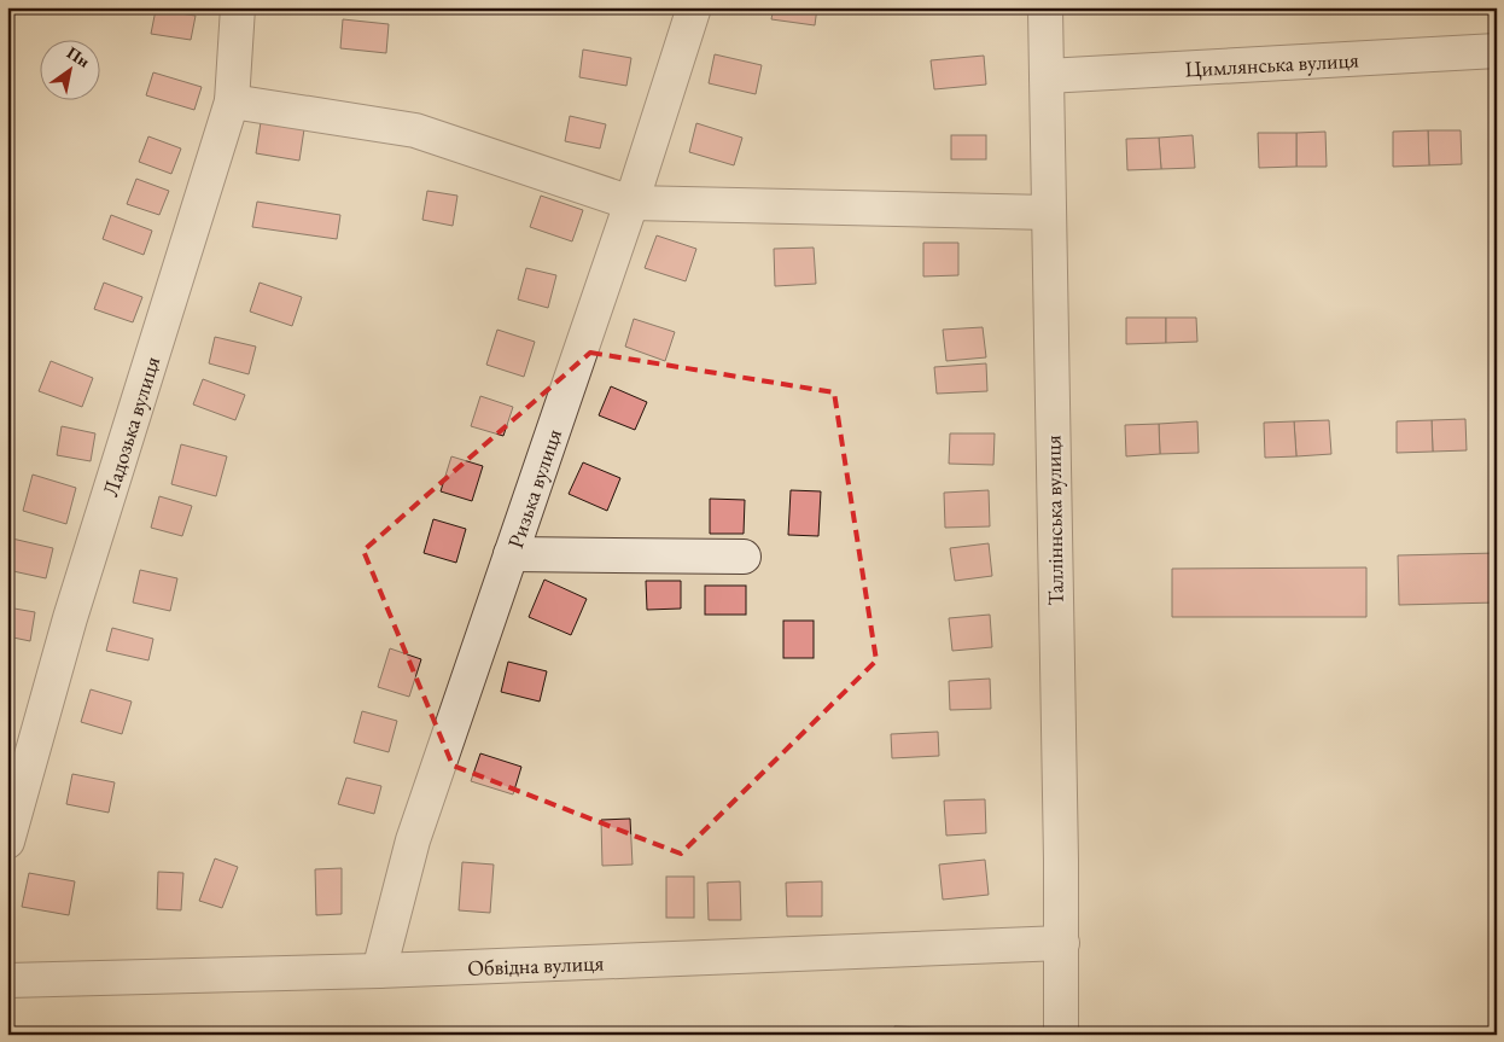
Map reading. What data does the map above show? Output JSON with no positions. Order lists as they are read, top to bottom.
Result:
{
  "streets": {
    "street": [
      "Цимлянська вулиця",
      "Ладозька вулиця",
      "Ризька вулиця",
      "Талліннська вулиця",
      "Обвідна вулиця"
    ]
  },
  "crossings": [
    ["Цимлянська вулиця", "Талліннська вулиця"],
    ["Ризька вулиця", "Обвідна вулиця"],
    ["Талліннська вулиця", "Обвідна вулиця"]
  ],
  "north": "top right"
}
